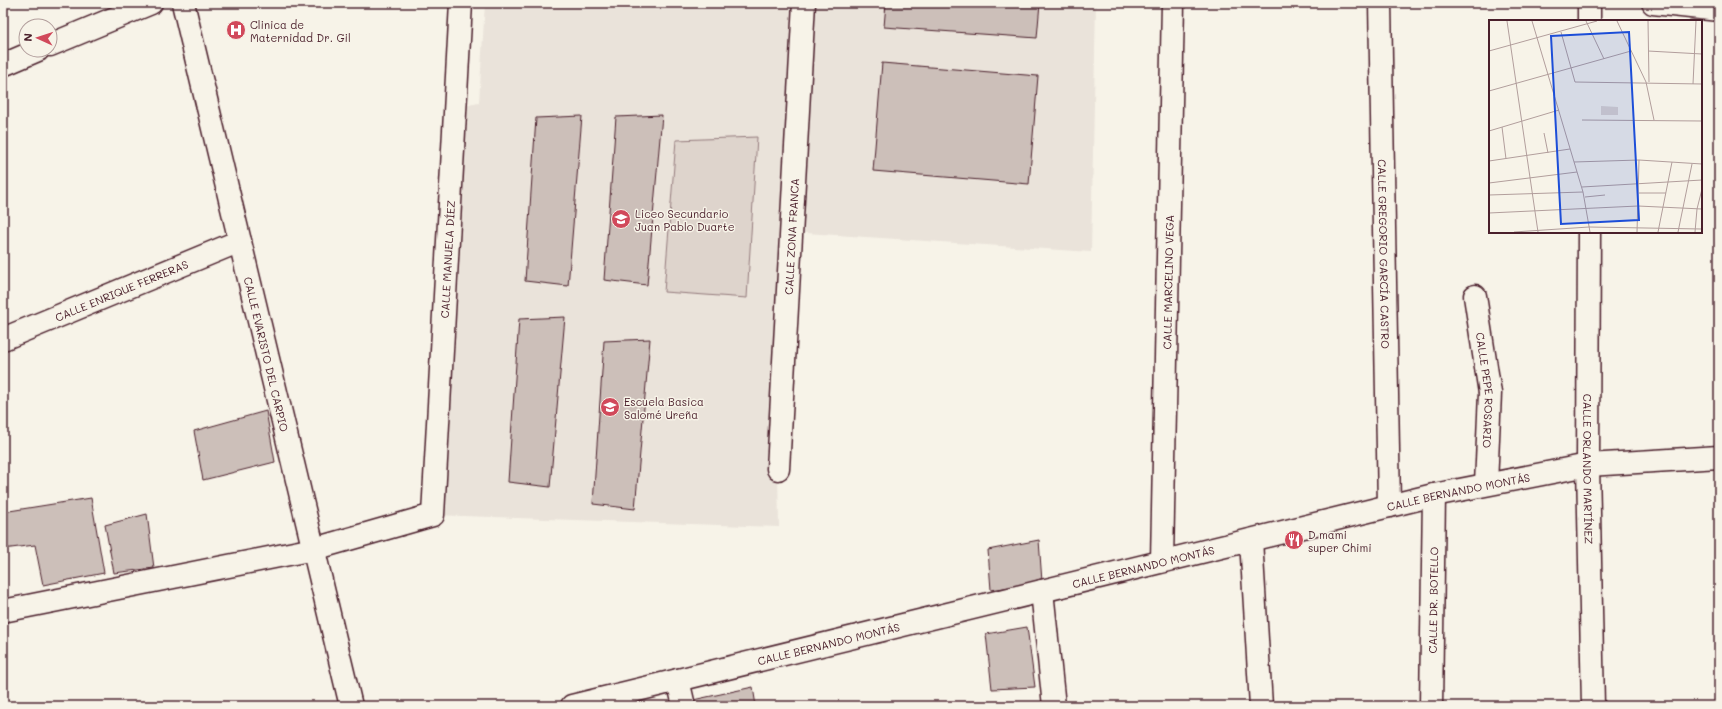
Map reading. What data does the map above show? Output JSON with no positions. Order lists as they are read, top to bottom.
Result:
{
  "streets": {
    "street": [
      "CALLE ZONA FRANCA",
      "CALLE GREGORIO GARCÍA CASTRO",
      "CALLE MANUELA DÍEZ",
      "CALLE MARCELINO VEGA",
      "CALLE ENRIQUE FERRERAS",
      "CALLE EVARISTO DEL CARPIO",
      "CALLE PEPE ROSARIO",
      "CALLE ORLANDO MARTÍNEZ",
      "CALLE BERNANDO MONTÁS",
      "CALLE DR. BOTELLO"
    ]
  },
  "crossings": [
    ["CALLE GREGORIO GARCÍA CASTRO", "CALLE BERNANDO MONTÁS"],
    ["CALLE MANUELA DÍEZ", "CALLE EVARISTO DEL CARPIO"],
    ["CALLE MARCELINO VEGA", "CALLE BERNANDO MONTÁS"],
    ["CALLE ENRIQUE FERRERAS", "CALLE EVARISTO DEL CARPIO"],
    ["CALLE PEPE ROSARIO", "CALLE BERNANDO MONTÁS"],
    ["CALLE ORLANDO MARTÍNEZ", "CALLE BERNANDO MONTÁS"],
    ["CALLE BERNANDO MONTÁS", "CALLE DR. BOTELLO"]
  ],
  "places": {
    "hospital": ["Clinica de Maternidad Dr. Gil"],
    "school or university": ["Liceo Secundario Juan Pablo Duarte", "Escuela Basica Salomé Ureña"],
    "restaurant": ["D mami super Chimi"]
  },
  "north": "left"
}
